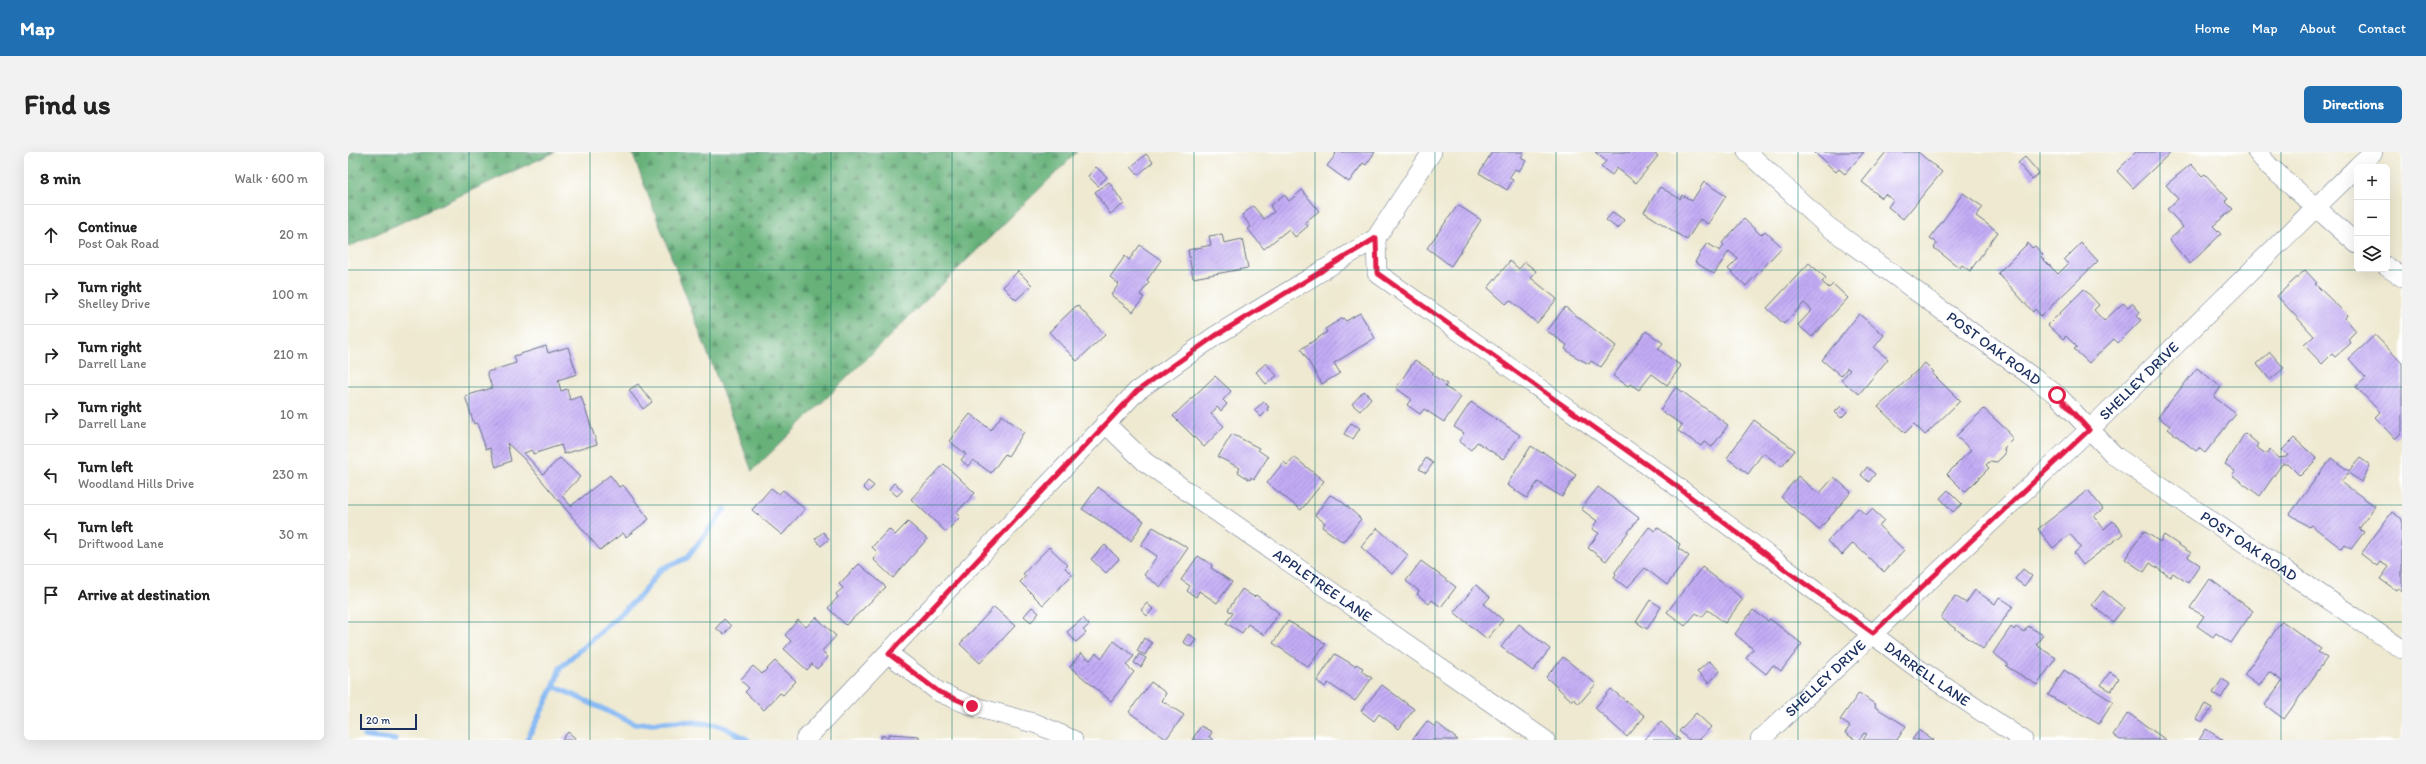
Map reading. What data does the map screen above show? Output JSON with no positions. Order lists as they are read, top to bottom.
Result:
{
  "streets": {
    "street": [
      "POST OAK ROAD",
      "SHELLEY DRIVE",
      "APPLETREE LANE",
      "DARRELL LANE"
    ]
  },
  "crossings": [
    ["POST OAK ROAD", "SHELLEY DRIVE"],
    ["SHELLEY DRIVE", "DARRELL LANE"]
  ],
  "scale_bar": "20 m",
  "page": {
    "header": "Map",
    "nav": [
      "Home",
      "Map",
      "About",
      "Contact"
    ],
    "buttons": "Directions",
    "title": "Find us",
    "heading": ["8 min", "Walk · 600 m"],
    "map_buttons": ["+", "−"],
    "list": [
      ["Continue", "Post Oak Road", "20 m"],
      ["Turn right", "Shelley Drive", "100 m"],
      ["Turn right", "Darrell Lane", "210 m"],
      ["Turn right", "Darrell Lane", "10 m"],
      ["Turn left", "Woodland Hills Drive", "230 m"],
      ["Turn left", "Driftwood Lane", "30 m"],
      "Arrive at destination"
    ],
    "scale": "20 m"
  }
}
